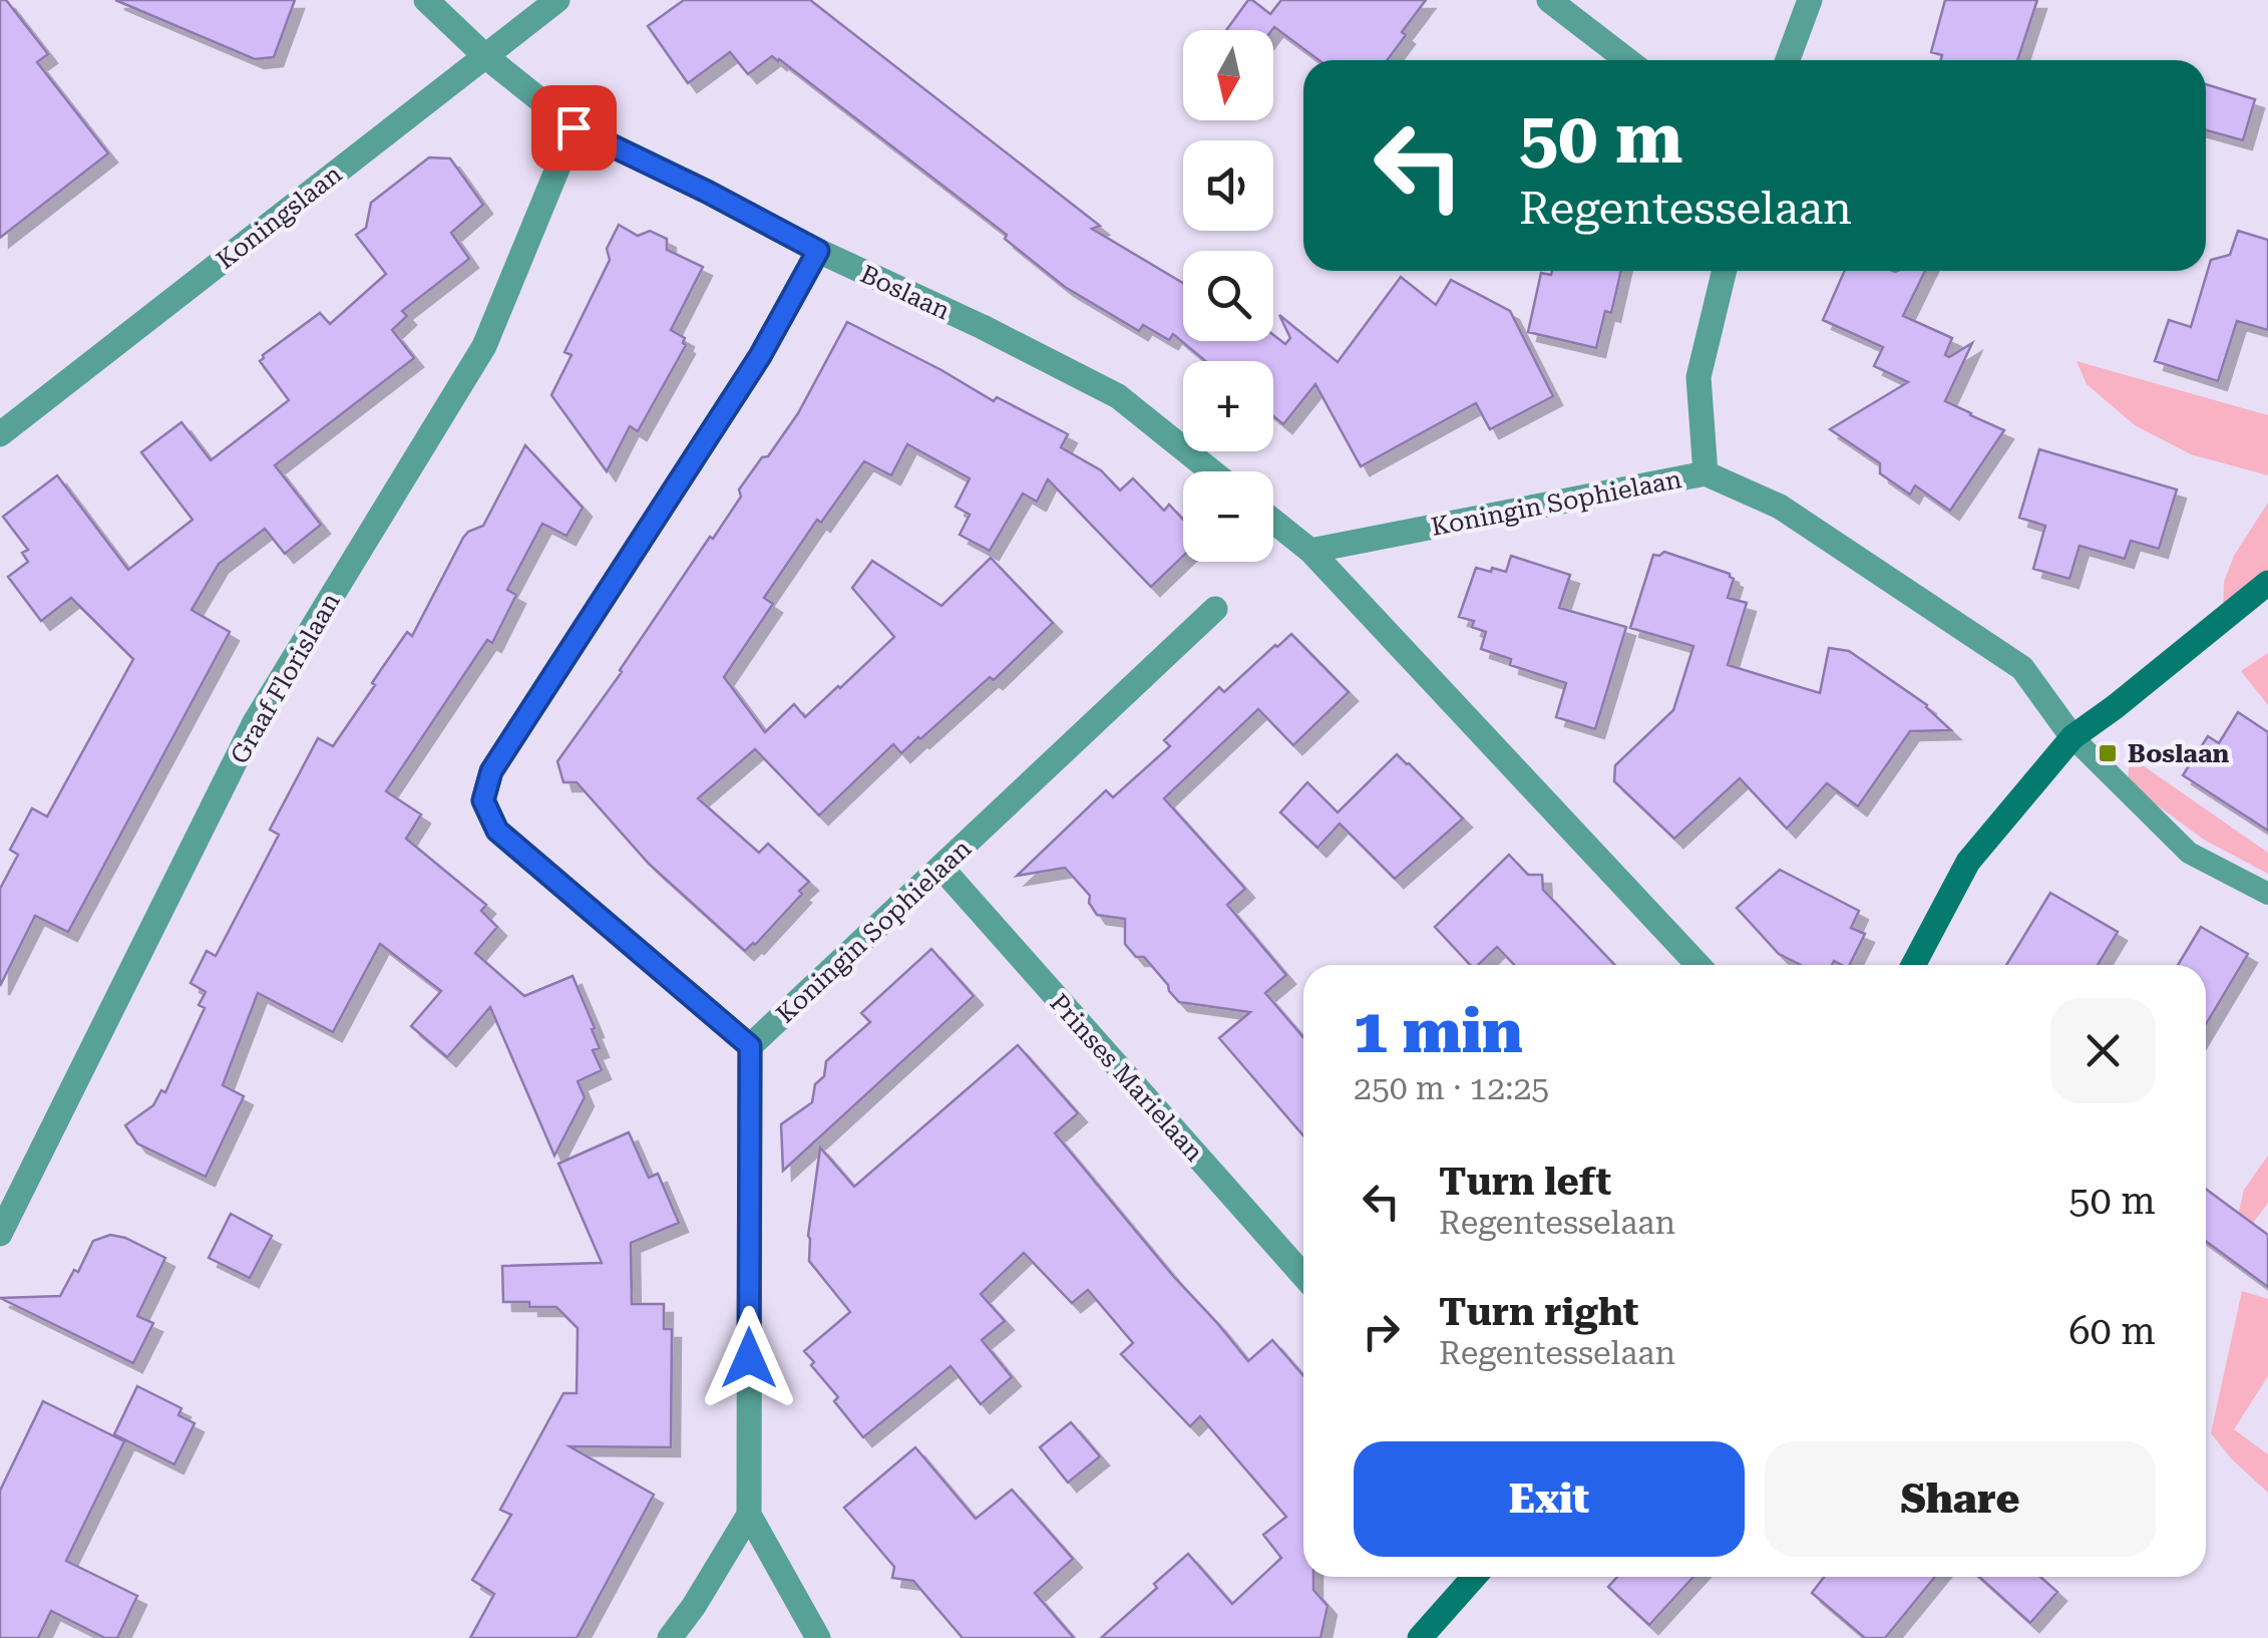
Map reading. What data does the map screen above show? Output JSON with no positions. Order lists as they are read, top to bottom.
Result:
{
  "streets": {
    "street": [
      "Koningslaan",
      "Boslaan",
      "Koningin Sophielaan",
      "Graaf Florislaan",
      "Prinses Marielaan"
    ]
  },
  "crossings": [
    ["Koningslaan", "Boslaan"],
    ["Boslaan", "Graaf Florislaan"],
    ["Koningin Sophielaan", "Prinses Marielaan"]
  ],
  "places": {
    "transit": ["Boslaan"]
  },
  "north": "bottom",
  "page": {
    "map_buttons": ["+", "−"],
    "turn": ["50 m", "Regentesselaan"],
    "heading": ["1 min", "250 m · 12:25"],
    "list": [
      {
        "name": "Turn left",
        "note": "Regentesselaan",
        "value": "50 m"
      },
      {
        "name": "Turn right",
        "note": "Regentesselaan",
        "value": "60 m"
      }
    ],
    "buttons": ["Exit", "Share"]
  }
}
